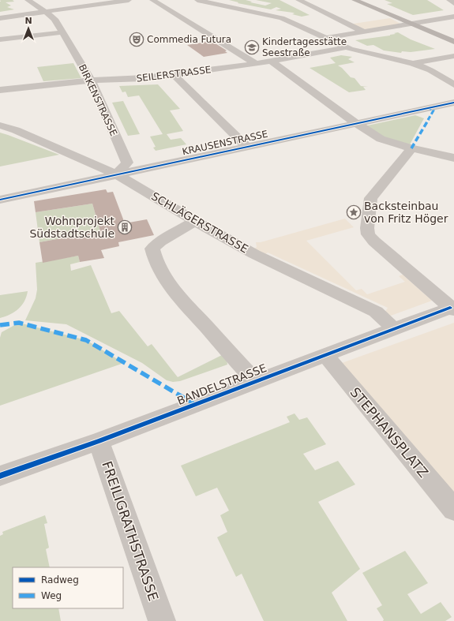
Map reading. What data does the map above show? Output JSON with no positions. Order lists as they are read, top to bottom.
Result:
{
  "streets": {
    "street": [
      "SEILERSTRASSE",
      "BIRKENSTRASSE",
      "KRAUSENSTRASSE",
      "SCHLÄGERSTRASSE",
      "BANDELSTRASSE",
      "STEPHANSPLATZ",
      "FREILIGRATHSTRASSE"
    ]
  },
  "crossings": [
    ["SEILERSTRASSE", "BIRKENSTRASSE"],
    ["BIRKENSTRASSE", "KRAUSENSTRASSE"],
    ["BIRKENSTRASSE", "SCHLÄGERSTRASSE"],
    ["KRAUSENSTRASSE", "SCHLÄGERSTRASSE"],
    ["SCHLÄGERSTRASSE", "BANDELSTRASSE"],
    ["BANDELSTRASSE", "STEPHANSPLATZ"],
    ["BANDELSTRASSE", "FREILIGRATHSTRASSE"]
  ],
  "places": {
    "theatre": ["Commedia Futura"],
    "school or university": ["Kindertagesstätte Seestraße"],
    "place": ["Backsteinbau von Fritz Höger"],
    "building": ["Wohnprojekt Südstadtschule"]
  },
  "legend": ["Radweg", "Weg"],
  "north": "top"
}
